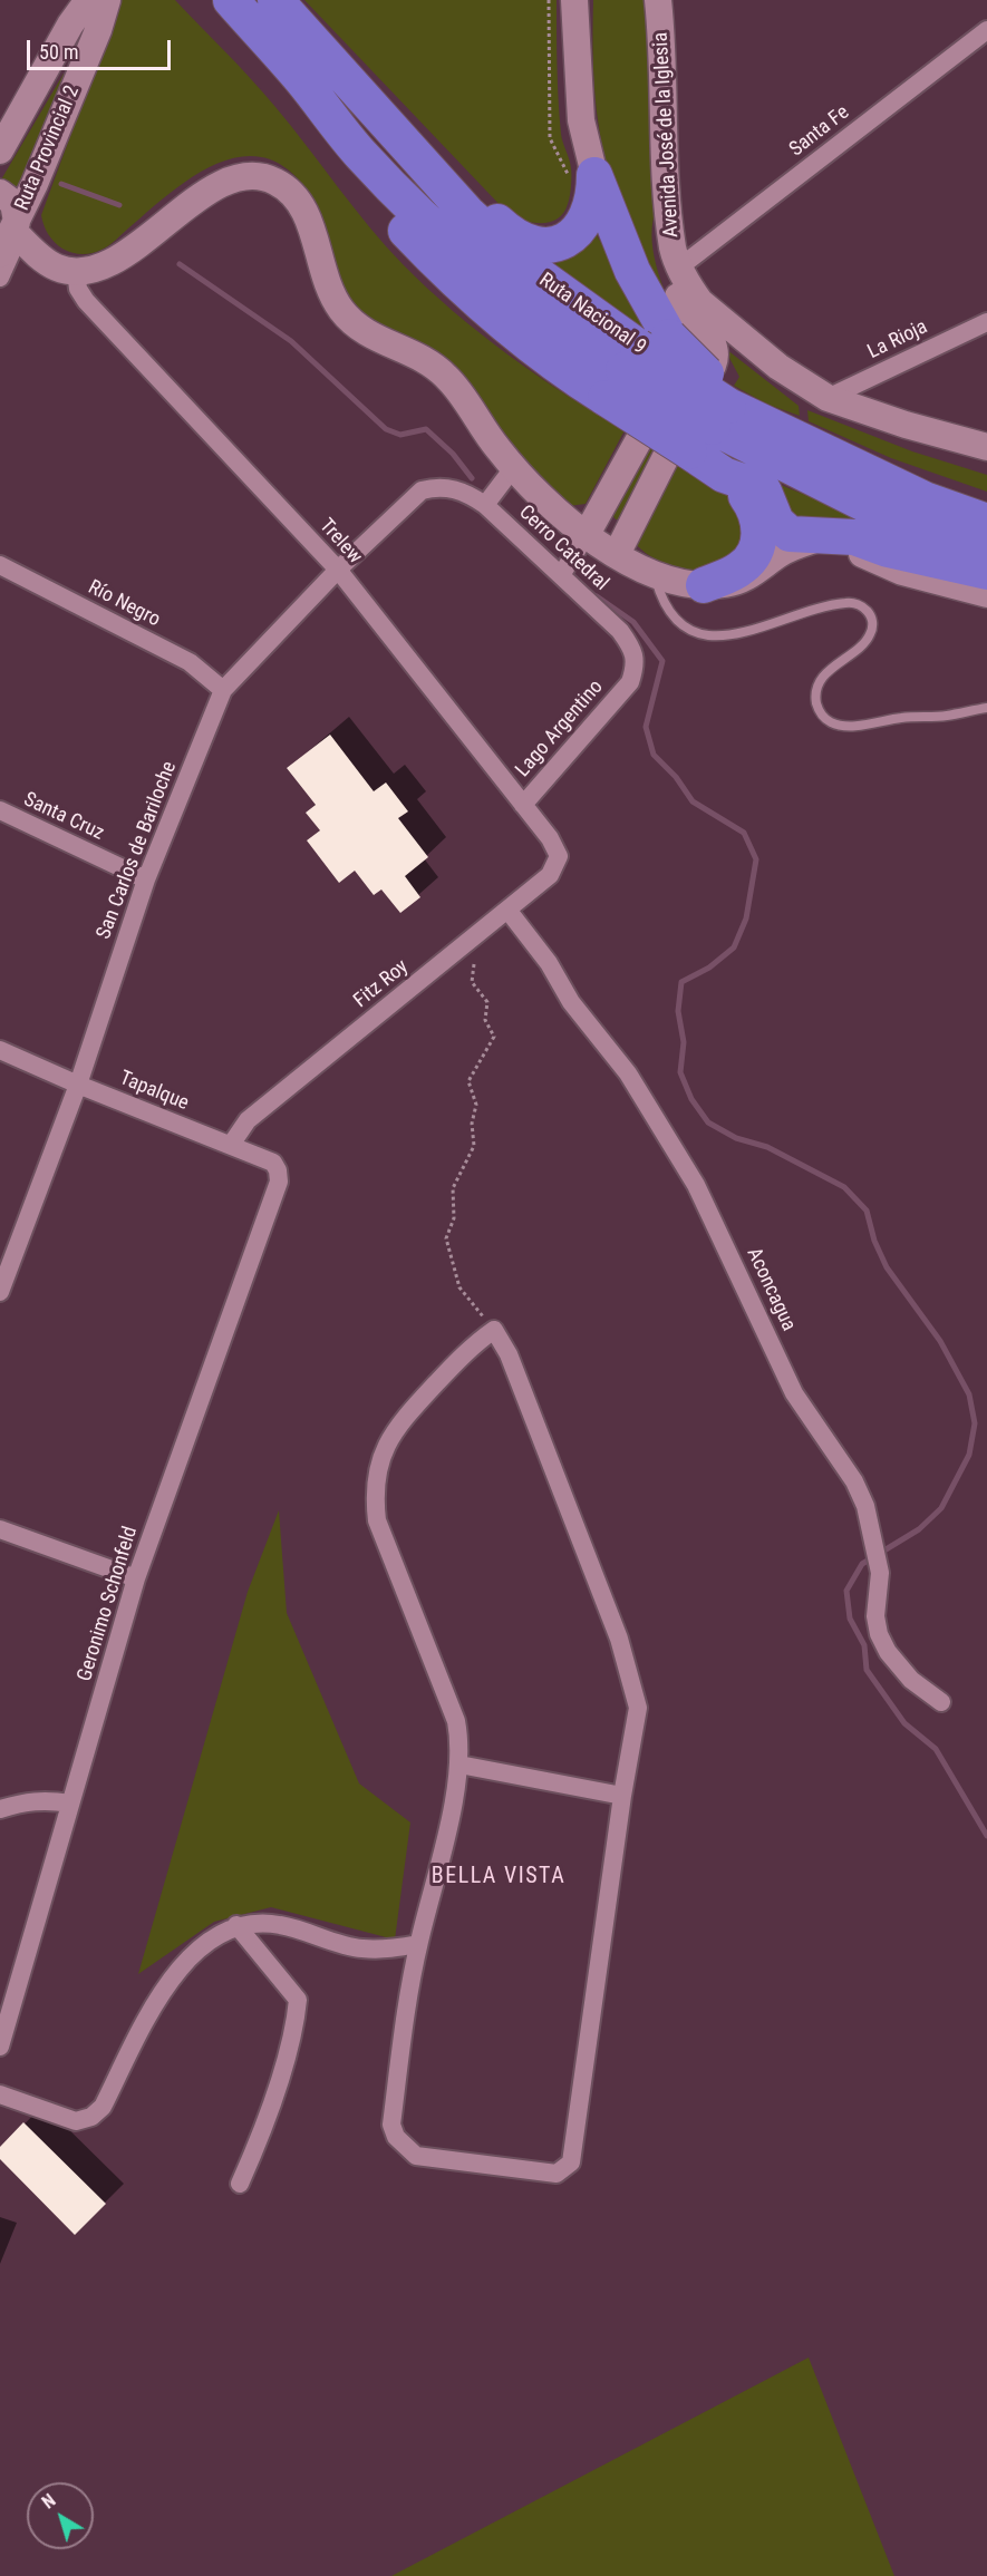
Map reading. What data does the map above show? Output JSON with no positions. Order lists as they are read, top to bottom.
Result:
{
  "streets": {
    "highway": ["Ruta Nacional 9"],
    "main road": ["Avenida José de la Iglesia", "Ruta Provincial 2"],
    "street": [
      "Santa Fe",
      "La Rioja",
      "Trelew",
      "Cerro Catedral",
      "Río Negro",
      "Lago Argentino",
      "Santa Cruz",
      "San Carlos de Bariloche",
      "Fitz Roy",
      "Tapalque",
      "Aconcagua",
      "Geronimo Schonfeld"
    ]
  },
  "crossings": [
    ["Santa Fe", "Avenida José de la Iglesia"],
    ["Trelew", "Lago Argentino"],
    ["Trelew", "San Carlos de Bariloche"],
    ["Trelew", "Fitz Roy"],
    ["Cerro Catedral", "Lago Argentino"],
    ["Cerro Catedral", "San Carlos de Bariloche"],
    ["Río Negro", "San Carlos de Bariloche"],
    ["Santa Cruz", "San Carlos de Bariloche"],
    ["San Carlos de Bariloche", "Tapalque"],
    ["Fitz Roy", "Tapalque"],
    ["Fitz Roy", "Aconcagua"],
    ["Tapalque", "Geronimo Schonfeld"]
  ],
  "districts": ["BELLA VISTA"],
  "scale_bar": "50 m",
  "north": "top left"
}
